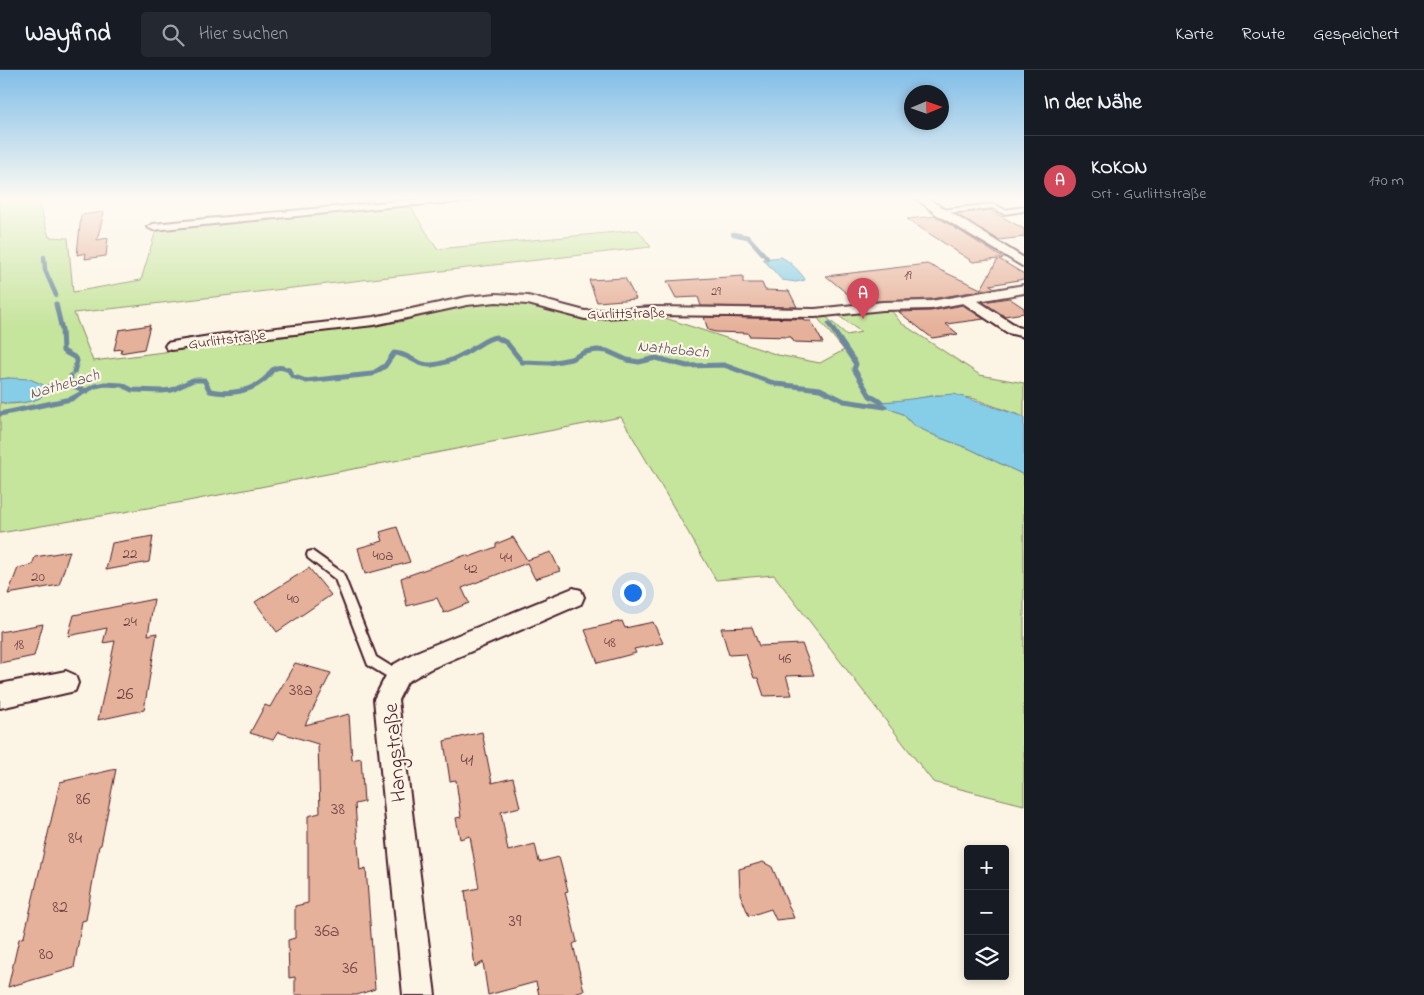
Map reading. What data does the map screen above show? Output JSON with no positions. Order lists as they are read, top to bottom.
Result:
{
  "streets": {
    "street": ["Gurlittstraße", "Hangstraße"]
  },
  "water": ["Nathebach"],
  "house_numbers": [
    "19",
    "29",
    "22",
    "40a",
    "44",
    "42",
    "20",
    "40",
    "24",
    "48",
    "18",
    "46",
    "38a",
    "26",
    "41",
    "86",
    "38",
    "84",
    "82",
    "39",
    "36a",
    "80",
    "36"
  ],
  "north": "right",
  "page": {
    "header": "Wayfind",
    "search": "Hier suchen",
    "nav": ["Karte", "Route", "Gespeichert"],
    "heading": "In der Nähe",
    "list": [
      {
        "mark": "A",
        "name": "KOKON",
        "note": "Ort · Gurlittstraße",
        "value": "170 m"
      }
    ],
    "pins": "A",
    "map_buttons": ["+", "−"]
  }
}
